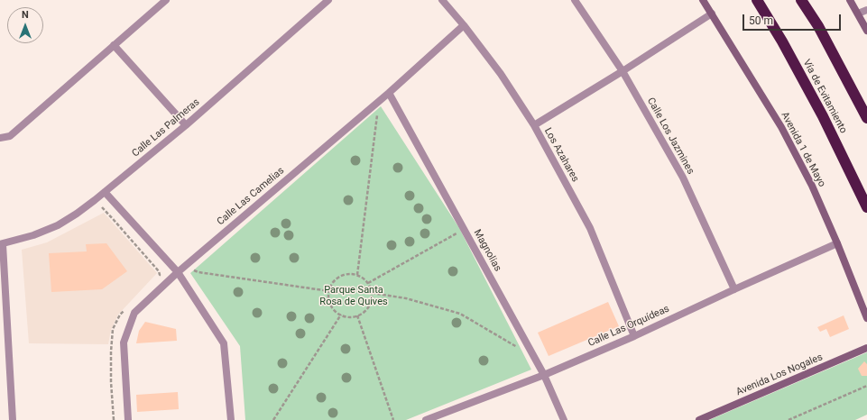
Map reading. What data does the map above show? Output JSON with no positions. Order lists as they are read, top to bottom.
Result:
{
  "streets": {
    "highway": ["Vía de Evitamiento"],
    "street": [
      "Calle Las Palmeras",
      "Calle Los Jazmines",
      "Avenida 1 de Mayo",
      "Los Azahares",
      "Calle Las Camelias",
      "Magnolias",
      "Calle Las Orquídeas",
      "Avenida Los Nogales"
    ]
  },
  "crossings": [
    ["Calle Los Jazmines", "Calle Las Orquídeas"],
    ["Avenida 1 de Mayo", "Calle Las Orquídeas"],
    ["Los Azahares", "Calle Las Camelias"],
    ["Los Azahares", "Calle Las Orquídeas"],
    ["Calle Las Camelias", "Magnolias"],
    ["Magnolias", "Calle Las Orquídeas"]
  ],
  "parks": ["Parque Santa Rosa de Quives"],
  "scale_bar": "50 m",
  "north": "top"
}
